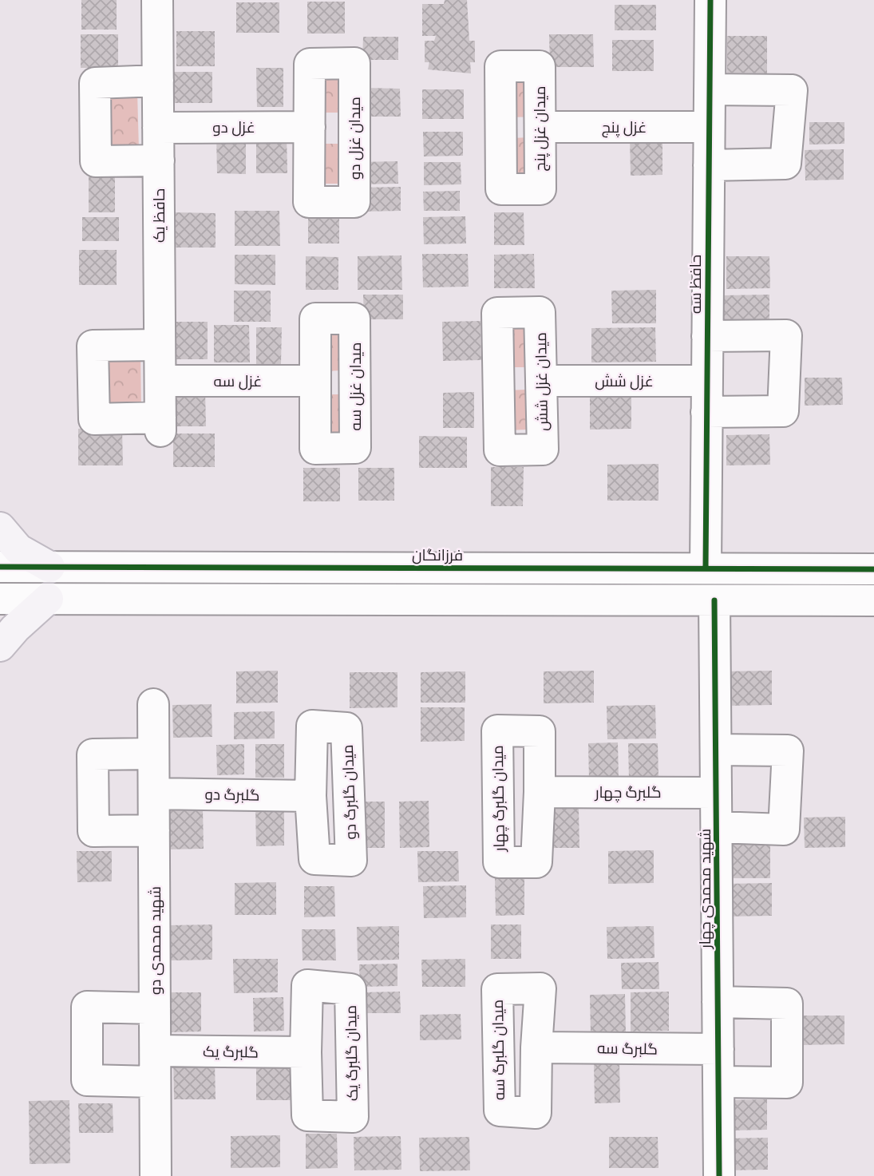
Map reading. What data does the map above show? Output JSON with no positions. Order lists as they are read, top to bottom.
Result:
{
  "streets": {
    "street": [
      "غزل دو",
      "غزل پنج",
      "حافظ یک",
      "حافظ سه",
      "غزل سه",
      "غزل شش",
      "فرزانگان",
      "گلبرگ چهار",
      "گلبرگ دو",
      "شهید محمدی چهار",
      "شهید محمدی دو",
      "گلبرگ سه",
      "گلبرگ یک"
    ]
  },
  "crossings": [
    ["غزل دو", "حافظ یک"],
    ["غزل پنج", "حافظ سه"],
    ["حافظ یک", "غزل سه"],
    ["حافظ سه", "غزل شش"],
    ["حافظ سه", "فرزانگان"],
    ["گلبرگ چهار", "شهید محمدی چهار"],
    ["گلبرگ دو", "شهید محمدی دو"],
    ["شهید محمدی چهار", "گلبرگ سه"],
    ["شهید محمدی دو", "گلبرگ یک"]
  ]
}
